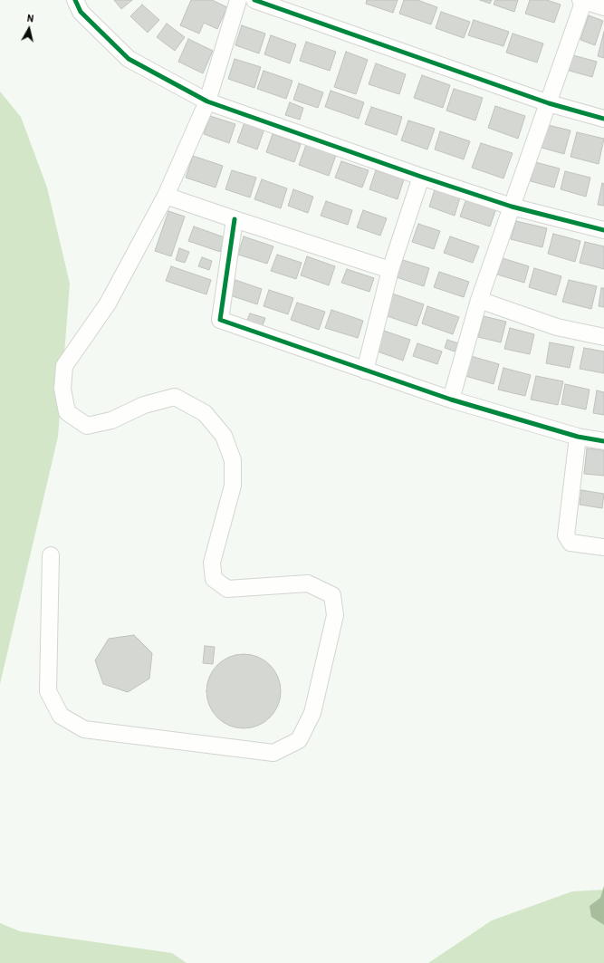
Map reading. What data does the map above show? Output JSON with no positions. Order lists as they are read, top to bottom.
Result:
{
  "north": "top"
}
